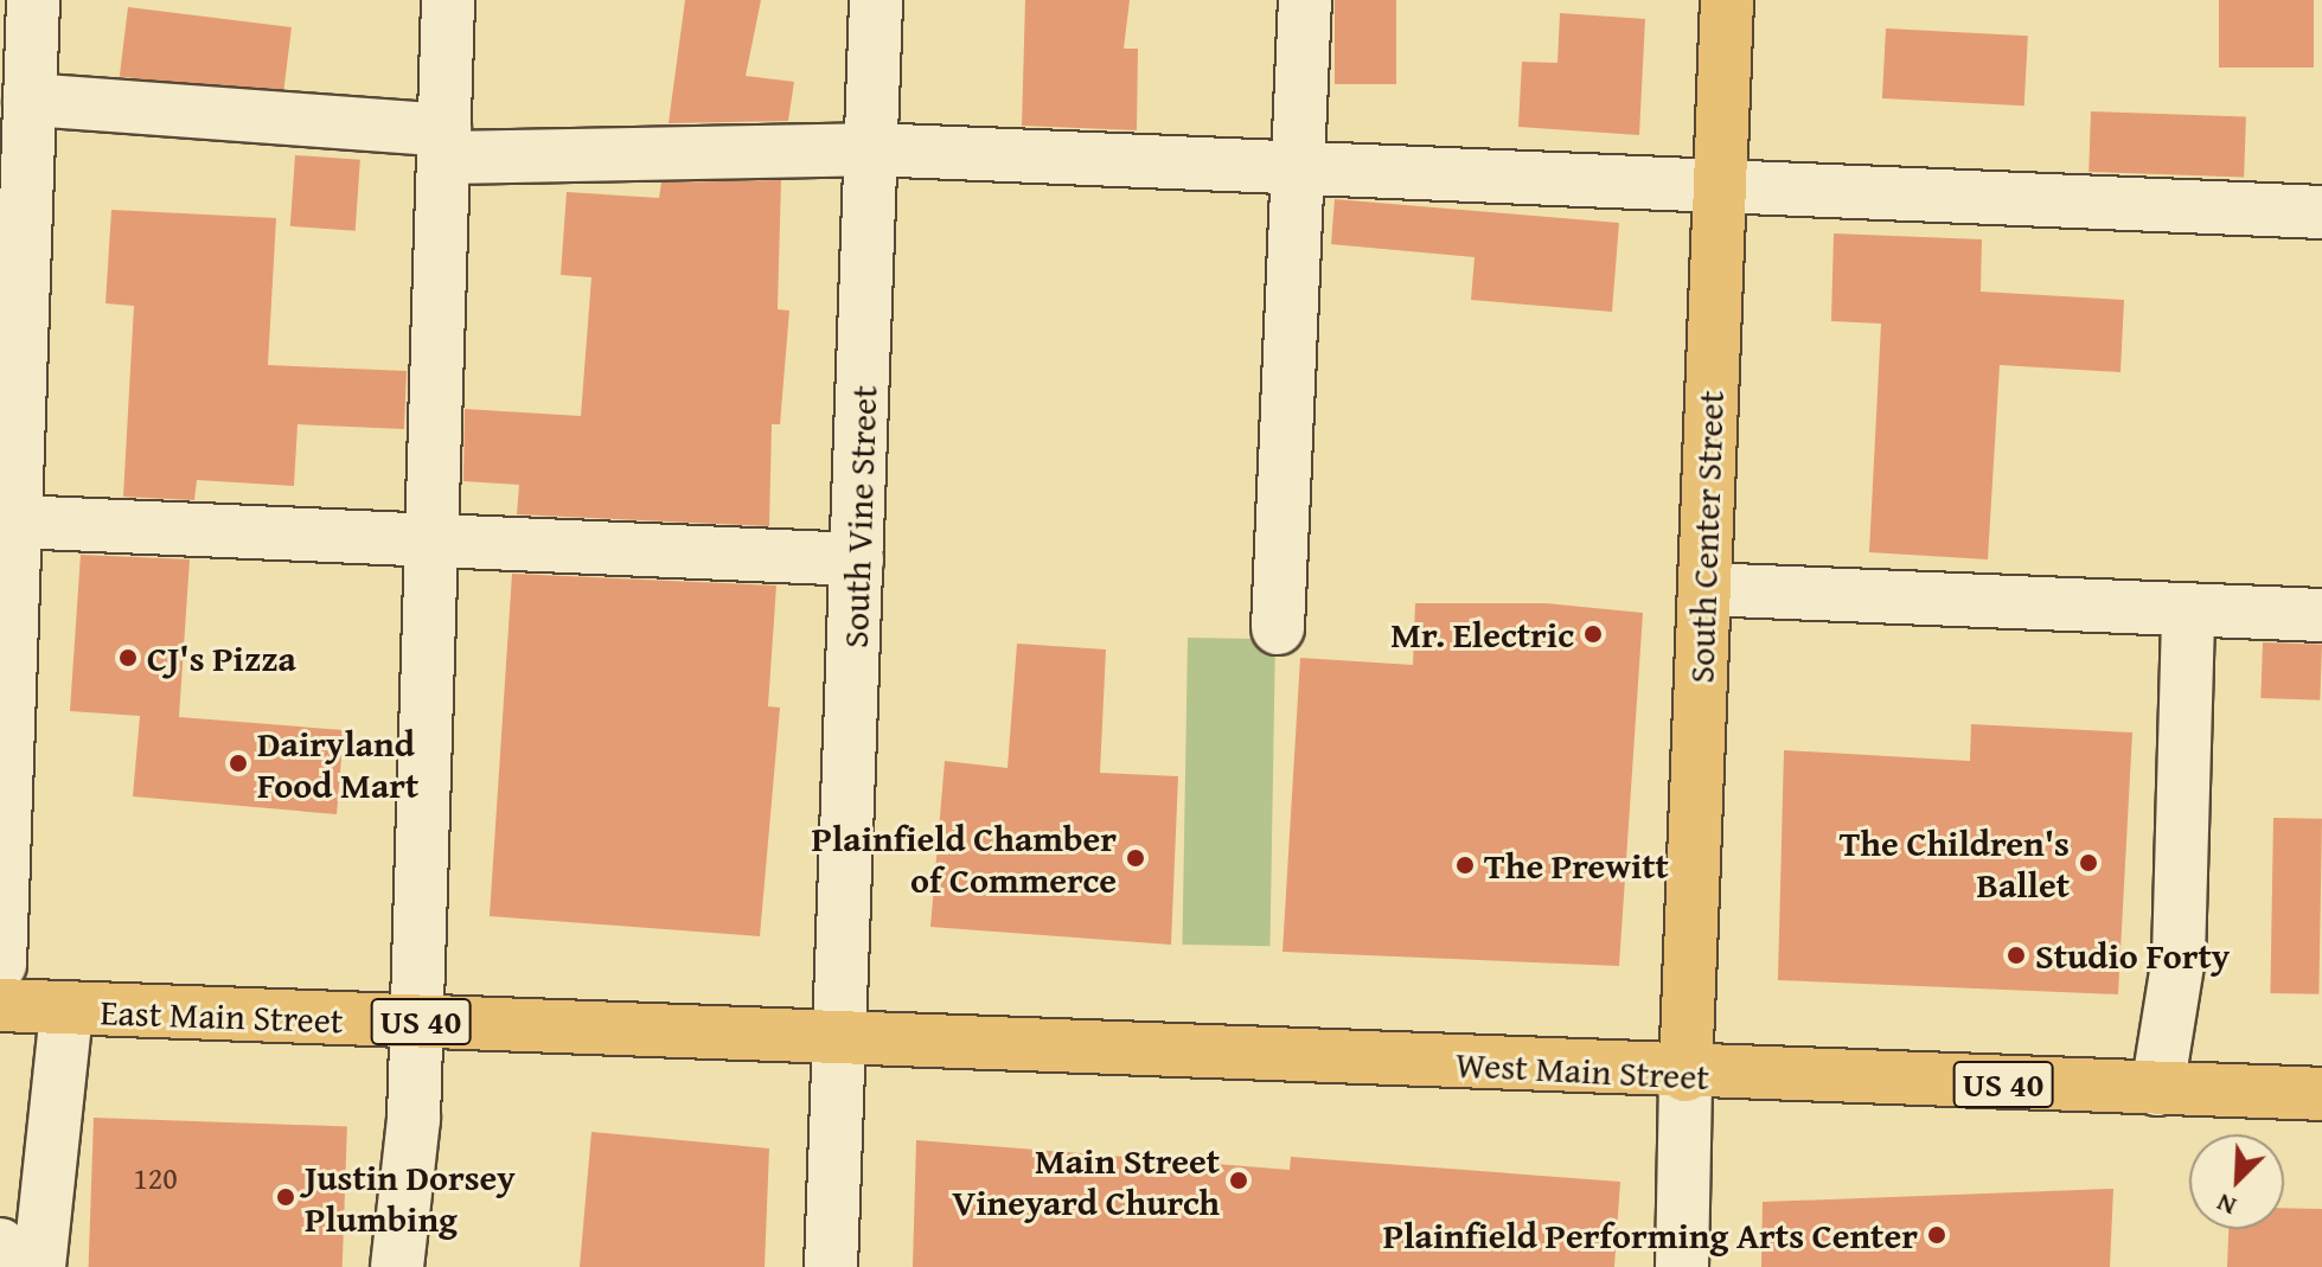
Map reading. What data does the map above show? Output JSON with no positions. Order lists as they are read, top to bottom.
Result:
{
  "streets": {
    "main road": [
      "South Center Street",
      "East Main Street",
      "US 40",
      "West Main Street"
    ],
    "street": ["South Vine Street"]
  },
  "crossings": [
    ["South Vine Street", "East Main Street"],
    ["South Vine Street", "West Main Street"],
    ["South Center Street", "West Main Street"],
    ["East Main Street", "West Main Street"]
  ],
  "places": [
    "Mr. Electric",
    "CJ's Pizza",
    "Dairyland Food Mart",
    "Plainfield Chamber of Commerce",
    "The Children's Ballet",
    "The Prewitt",
    "Studio Forty",
    "Main Street Vineyard Church",
    "Justin Dorsey Plumbing",
    "Plainfield Performing Arts Center"
  ],
  "house_numbers": ["120"],
  "north": "bottom left"
}
